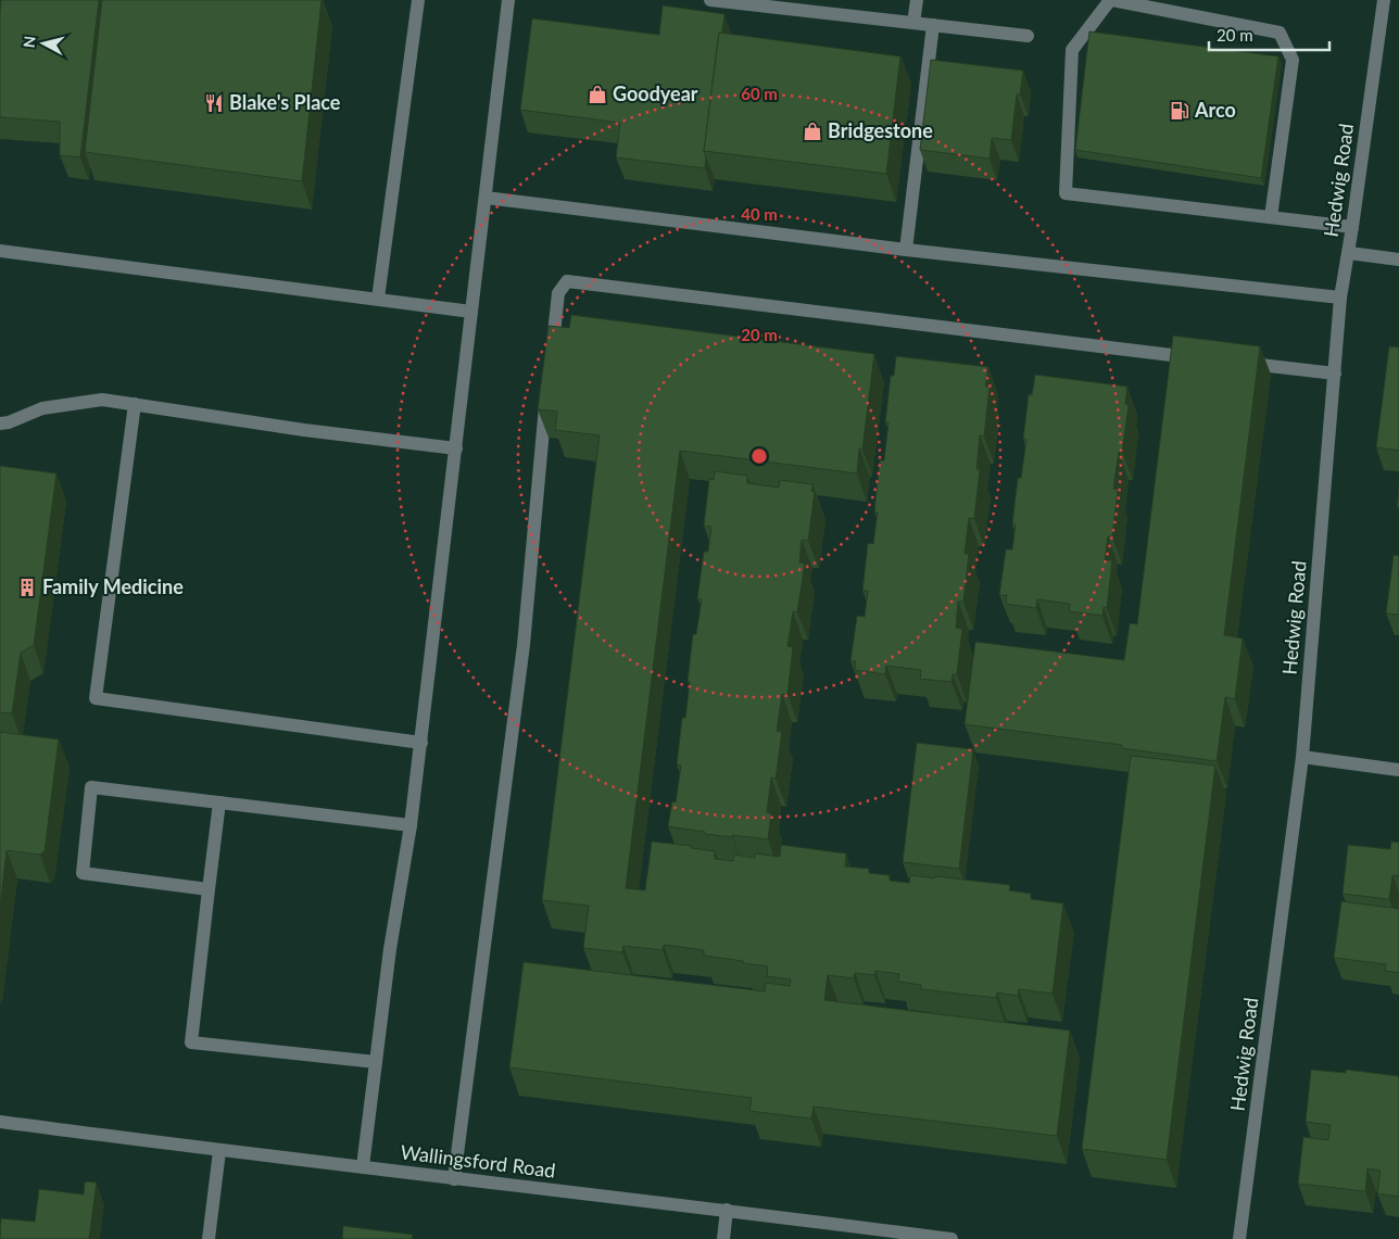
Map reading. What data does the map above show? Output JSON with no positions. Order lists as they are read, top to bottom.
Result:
{
  "streets": {
    "street": ["Hedwig Road", "Wallingsford Road"]
  },
  "places": {
    "shop": ["Goodyear", "Bridgestone"],
    "restaurant": ["Blake's Place"],
    "fuel station": ["Arco"],
    "building": ["Family Medicine"]
  },
  "scale_bar": "20 m",
  "north": "left",
  "rings": ["60 m", "40 m", "20 m"]
}
